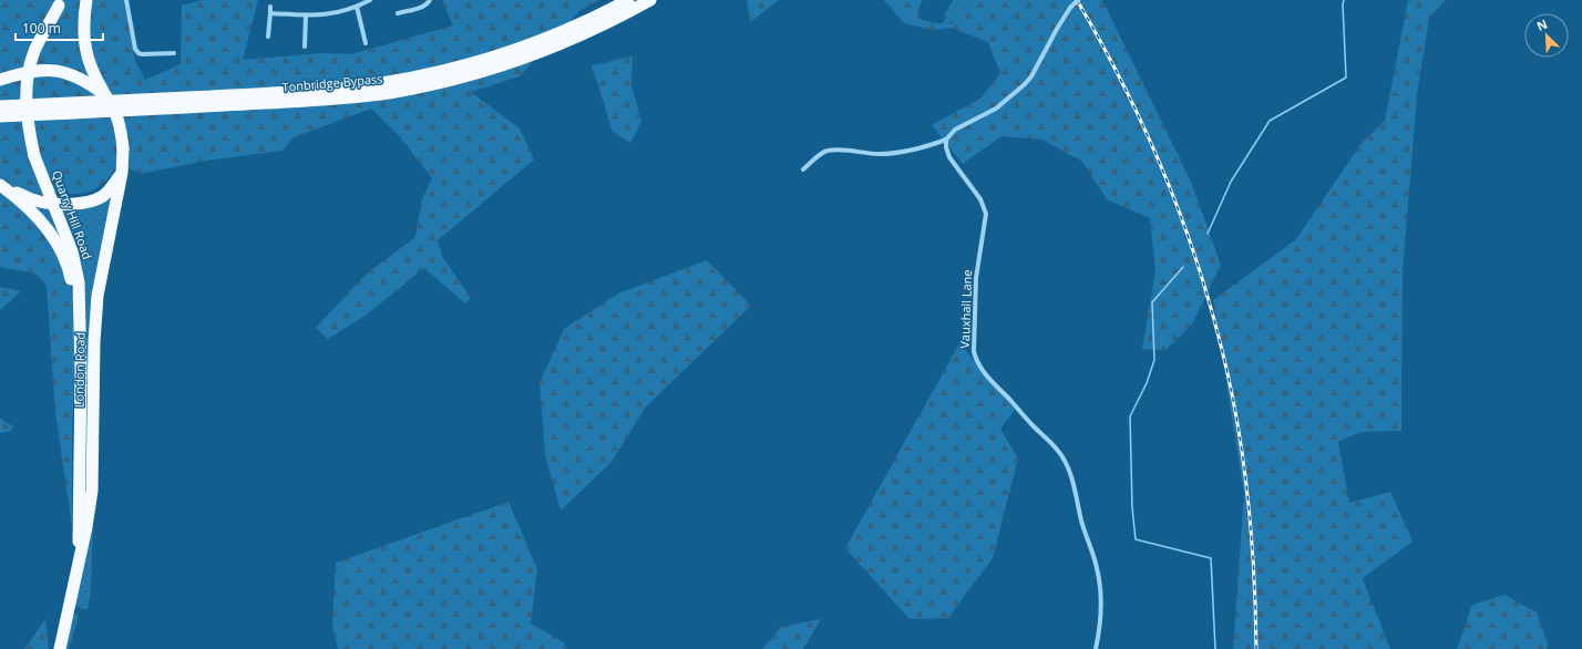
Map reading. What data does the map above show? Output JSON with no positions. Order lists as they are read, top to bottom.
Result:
{
  "streets": {
    "highway": ["Tonbridge Bypass", "Quarry Hill Road", "London Road"],
    "street": ["Vauxhall Lane"]
  },
  "crossings": [
    ["Quarry Hill Road", "London Road"]
  ],
  "scale_bar": "100 m",
  "north": "top left"
}
